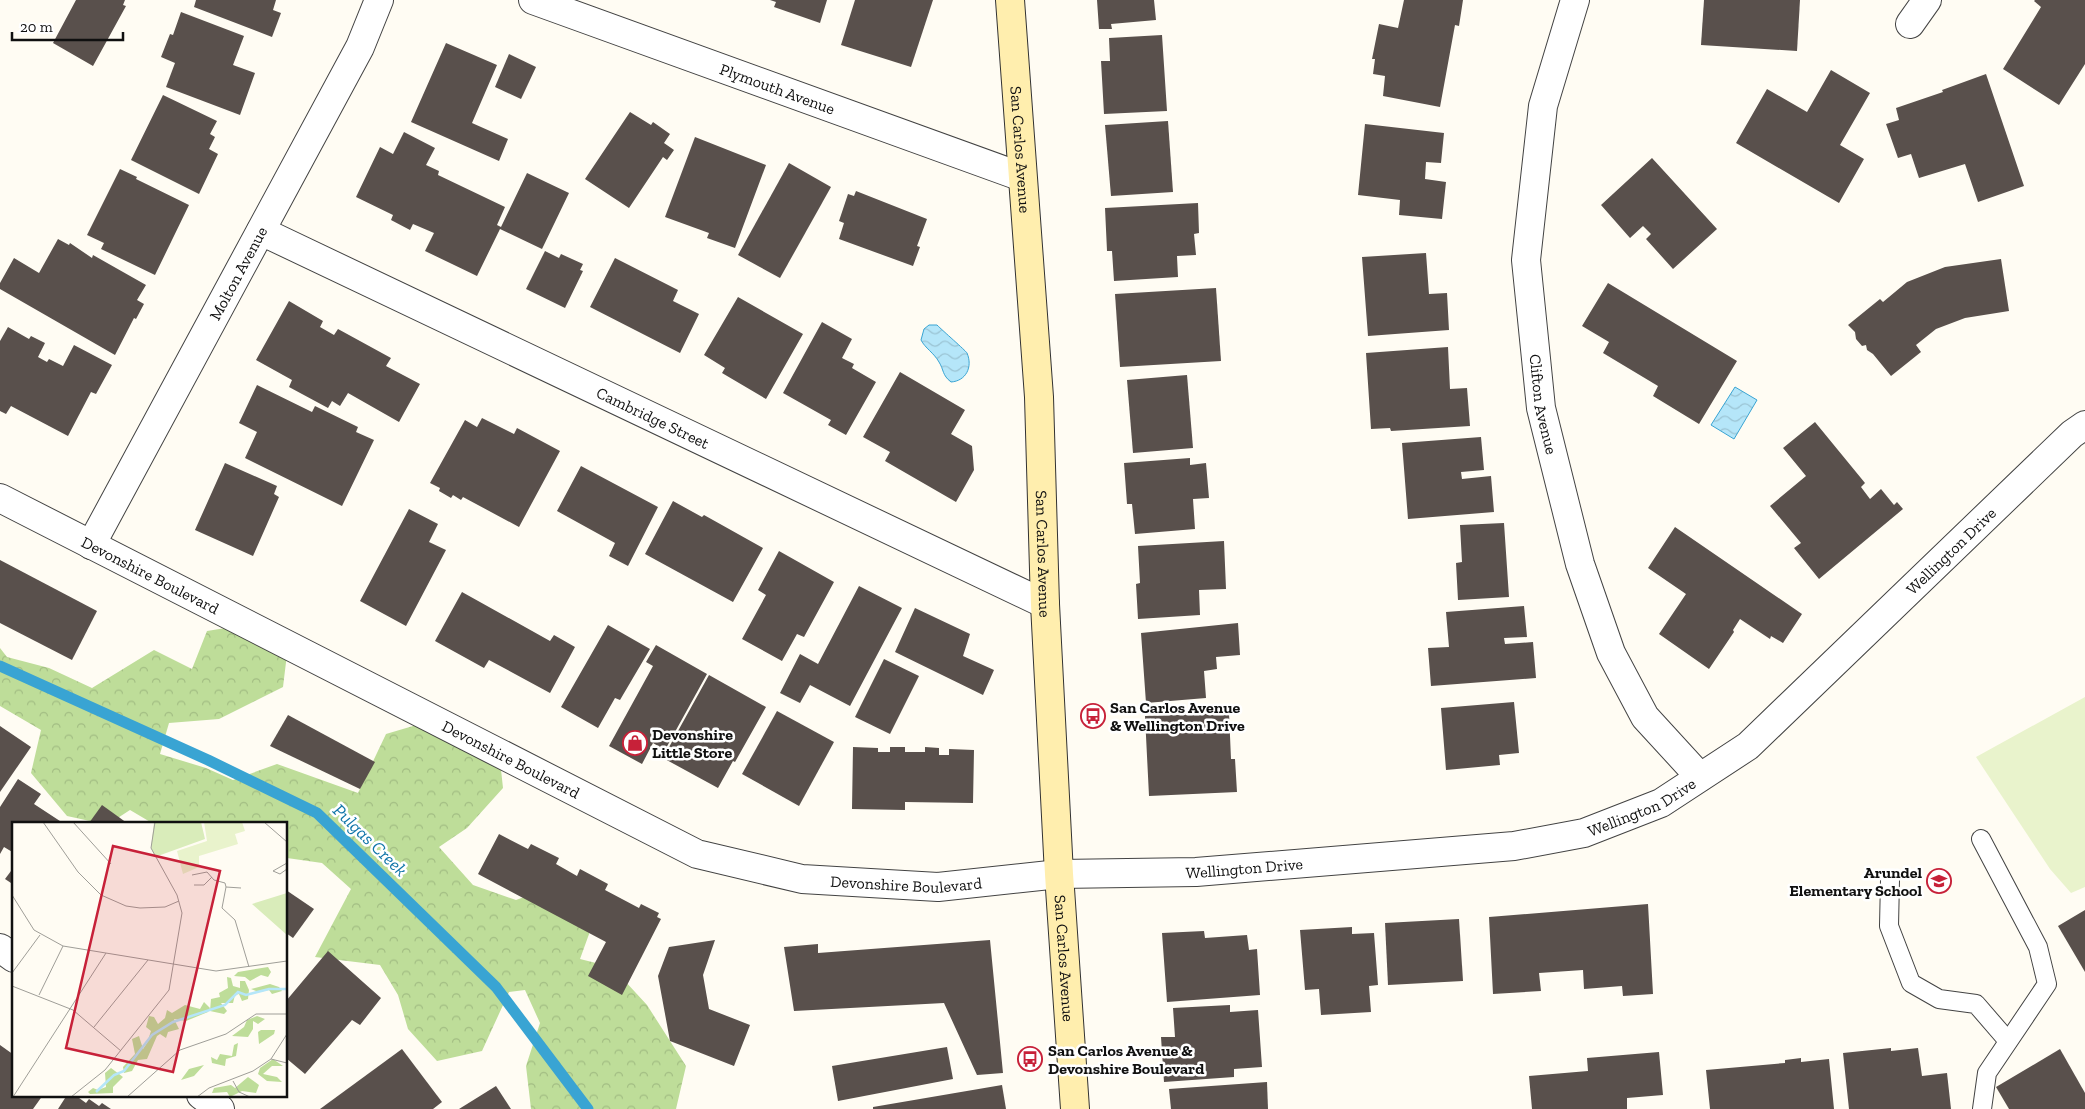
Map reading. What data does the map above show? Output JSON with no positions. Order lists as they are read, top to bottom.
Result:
{
  "streets": {
    "main road": ["San Carlos Avenue"],
    "street": [
      "Plymouth Avenue",
      "Molton Avenue",
      "Clifton Avenue",
      "Cambridge Street",
      "Wellington Drive",
      "Devonshire Boulevard"
    ]
  },
  "crossings": [
    ["Plymouth Avenue", "San Carlos Avenue"],
    ["San Carlos Avenue", "Cambridge Street"],
    ["San Carlos Avenue", "Wellington Drive"],
    ["San Carlos Avenue", "Devonshire Boulevard"],
    ["Molton Avenue", "Cambridge Street"],
    ["Molton Avenue", "Devonshire Boulevard"],
    ["Clifton Avenue", "Wellington Drive"],
    ["Wellington Drive", "Devonshire Boulevard"]
  ],
  "water": ["Pulgas Creek"],
  "places": {
    "bus stop": ["San Carlos Avenue & Wellington Drive", "San Carlos Avenue & Devonshire Boulevard"],
    "shop": ["Devonshire Little Store"],
    "school or university": ["Arundel Elementary School"]
  },
  "scale_bar": "20 m"
}
